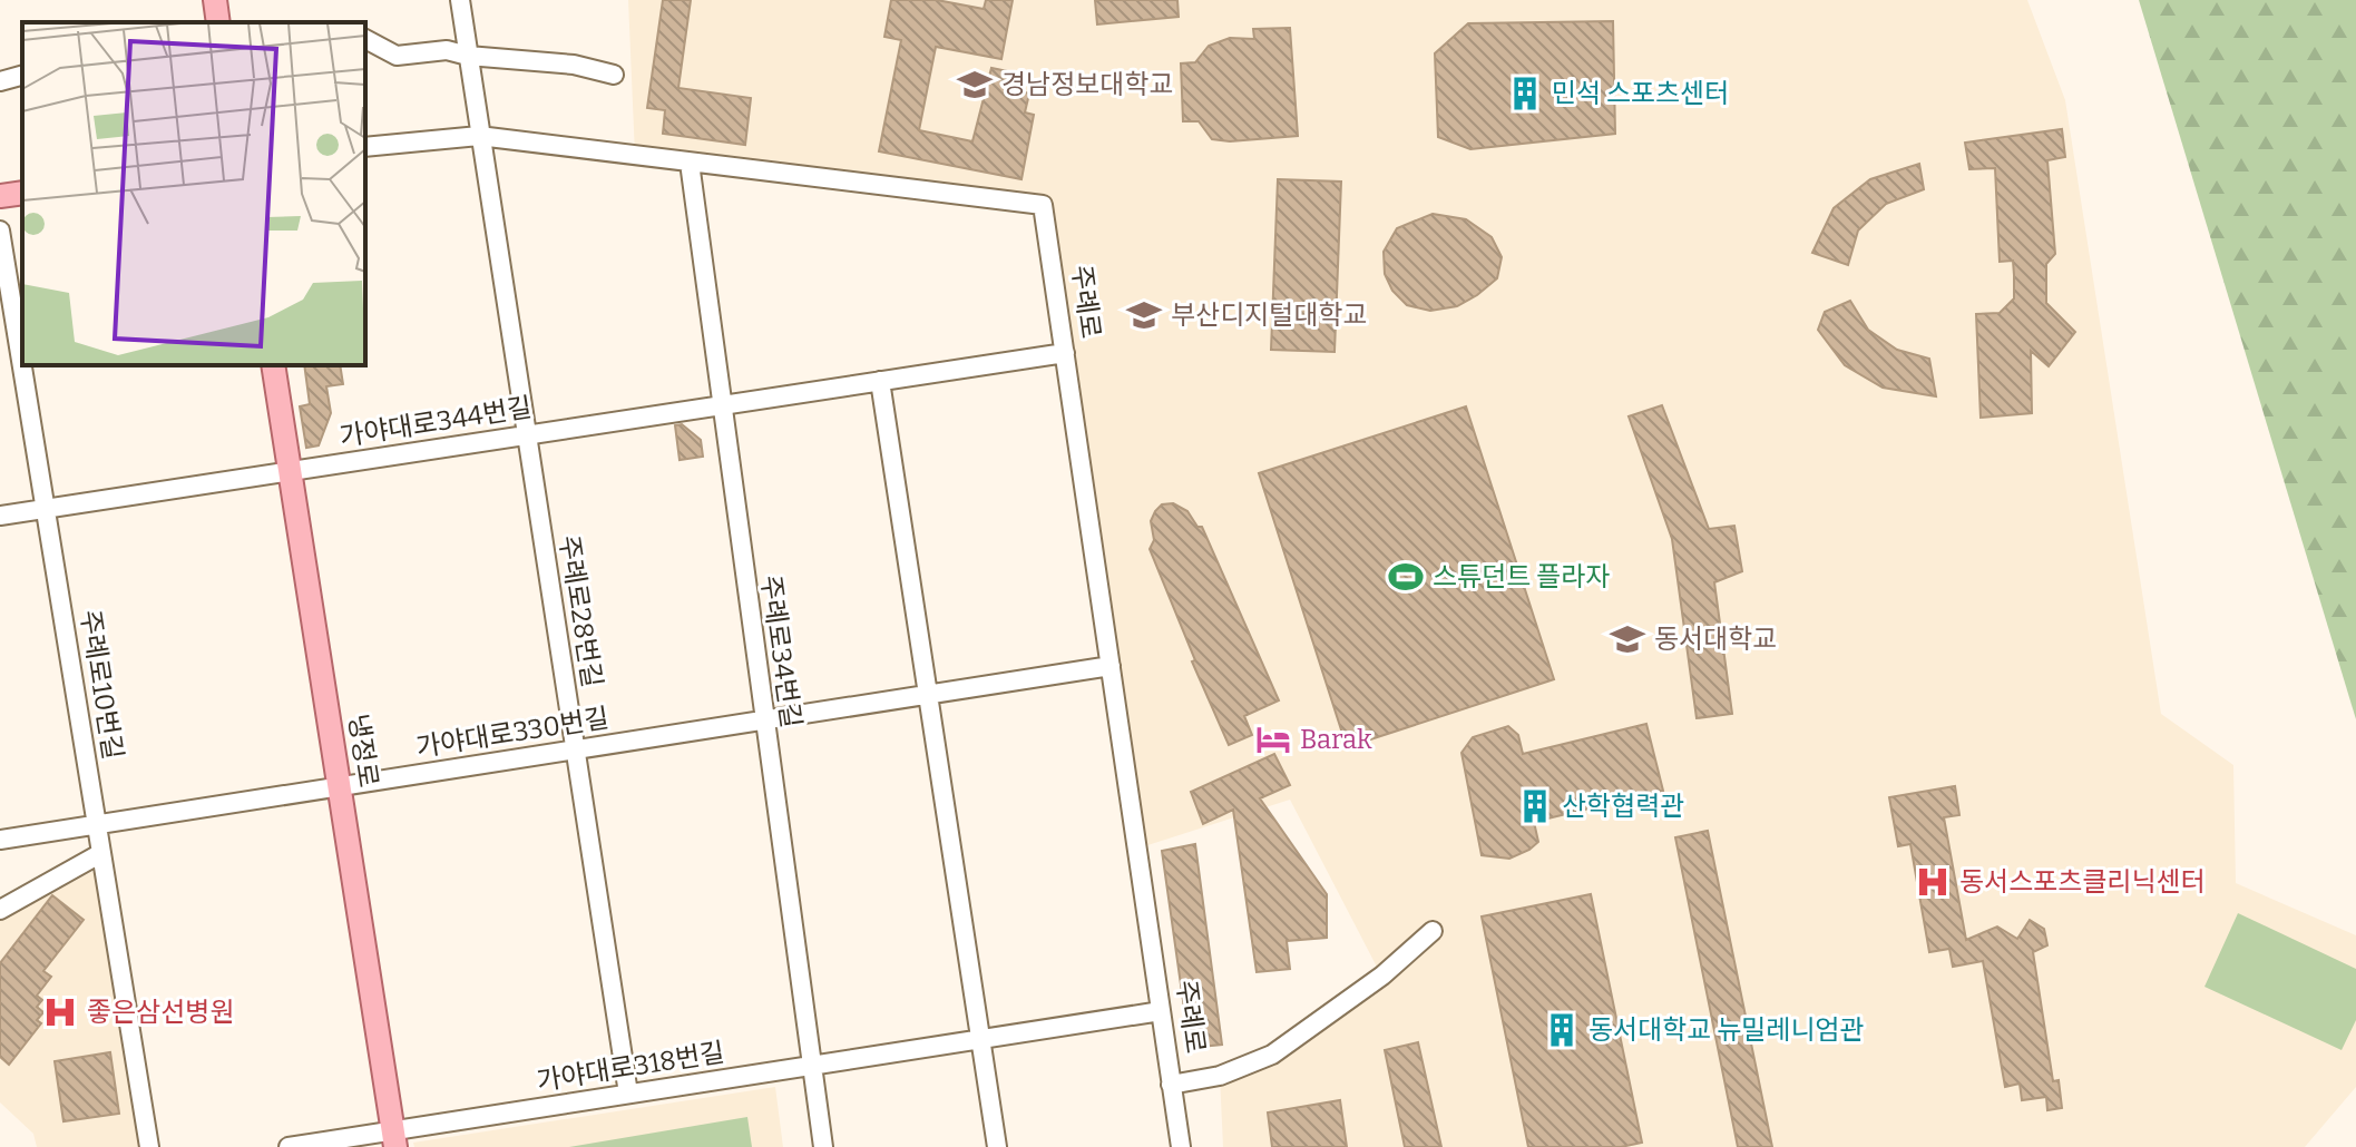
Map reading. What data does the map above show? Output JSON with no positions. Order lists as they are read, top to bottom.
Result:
{
  "streets": {
    "main road": ["냉정로"],
    "street": [
      "주례로",
      "가야대로344번길",
      "주례로28번길",
      "주례로34번길",
      "주례로10번길",
      "가야대로330번길",
      "가야대로318번길"
    ]
  },
  "crossings": [
    ["주례로", "가야대로344번길"],
    ["주례로", "주례로28번길"],
    ["주례로", "주례로34번길"],
    ["주례로", "가야대로330번길"],
    ["주례로", "가야대로318번길"],
    ["가야대로344번길", "주례로28번길"],
    ["가야대로344번길", "주례로34번길"],
    ["가야대로344번길", "주례로10번길"],
    ["가야대로344번길", "냉정로"],
    ["주례로28번길", "가야대로330번길"],
    ["주례로28번길", "가야대로318번길"],
    ["주례로34번길", "가야대로330번길"],
    ["주례로34번길", "가야대로318번길"],
    ["주례로10번길", "가야대로330번길"],
    ["가야대로330번길", "냉정로"],
    ["냉정로", "가야대로318번길"]
  ],
  "places": {
    "school or university": ["경남정보대학교", "부산디지털대학교", "동서대학교"],
    "building": ["민석 스포츠센터", "산학협력관", "동서대학교 뉴밀레니엄관"],
    "sports": ["스튜던트 플라자"],
    "hotel": ["Barak"],
    "hospital": ["동서스포츠클리닉센터", "좋은삼선병원"]
  }
}
